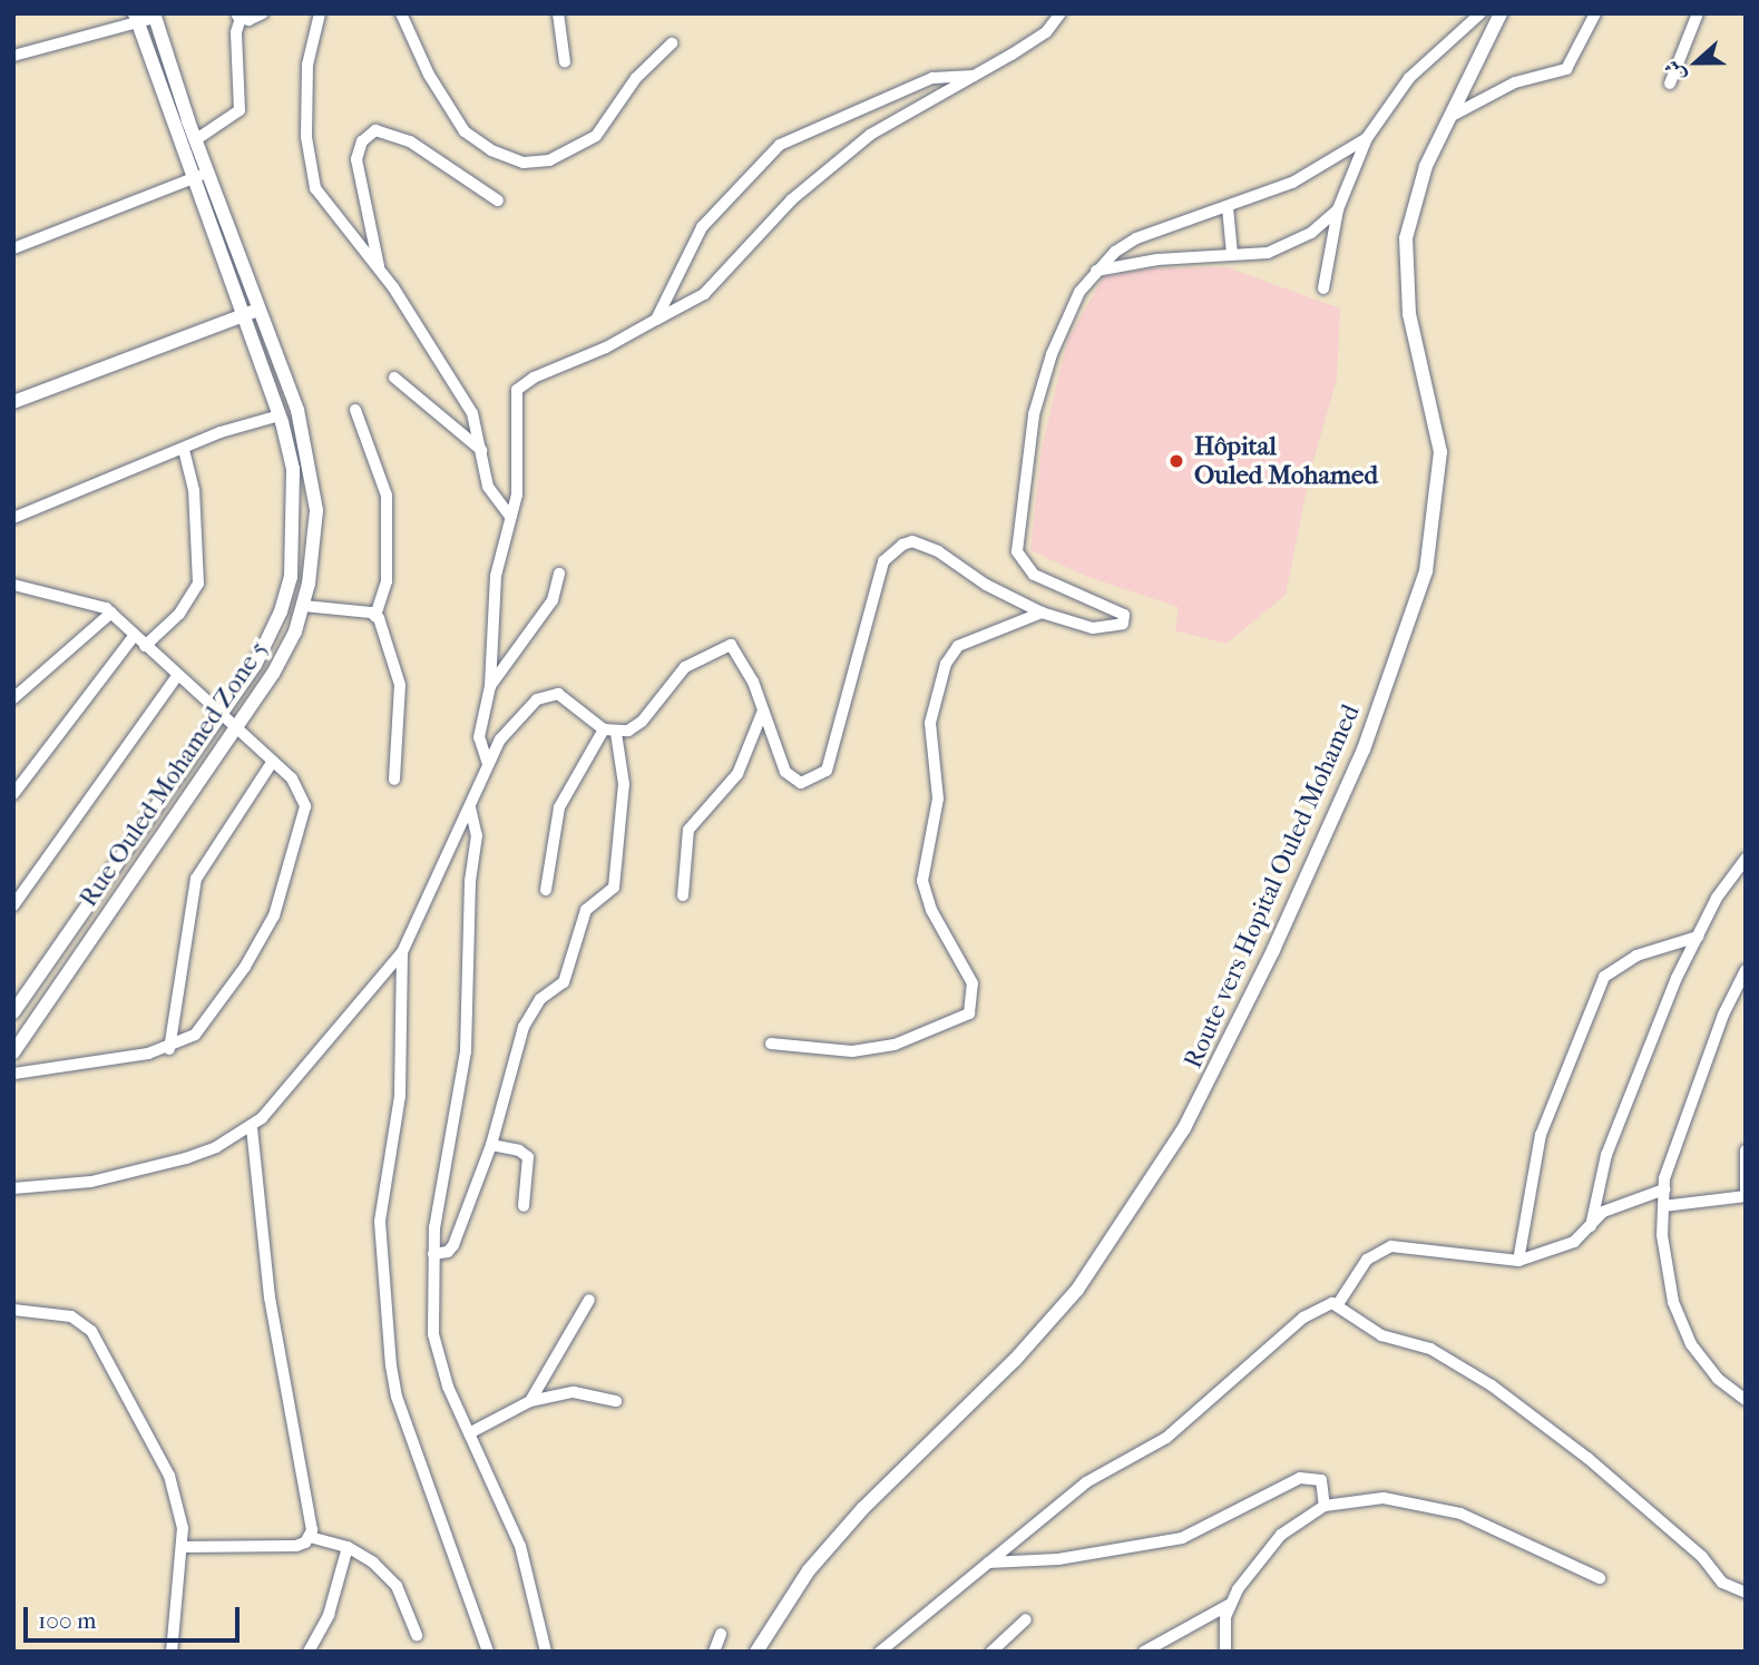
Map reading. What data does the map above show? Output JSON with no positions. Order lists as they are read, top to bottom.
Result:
{
  "streets": {
    "street": ["Rue Ouled Mohamed Zone 5", "Route vers Hopital Ouled Mohamed"]
  },
  "places": ["Hôpital Ouled Mohamed"],
  "scale_bar": "100 m",
  "north": "left"
}
